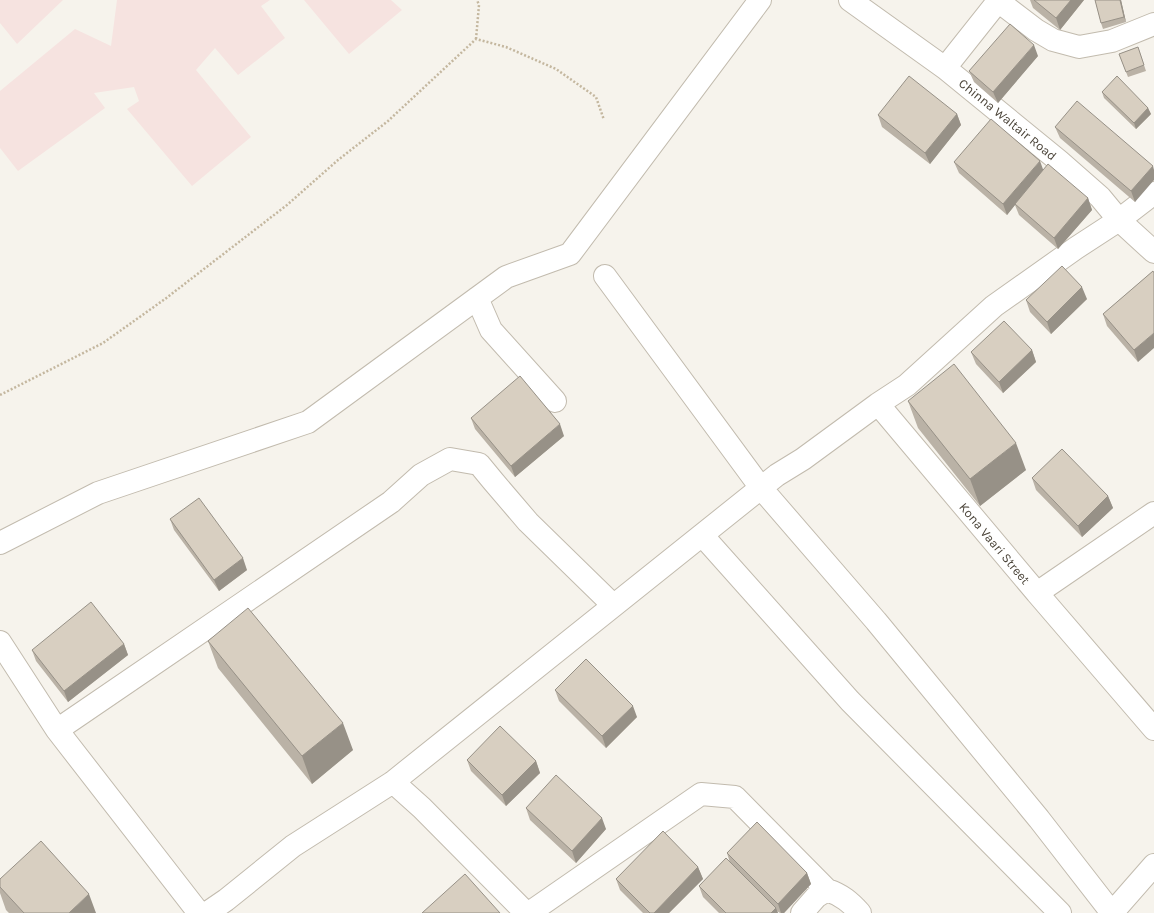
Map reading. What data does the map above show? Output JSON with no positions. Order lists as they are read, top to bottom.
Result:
{
  "streets": {
    "street": ["Chinna Waltair Road", "Kona Vaari Street"]
  }
}
